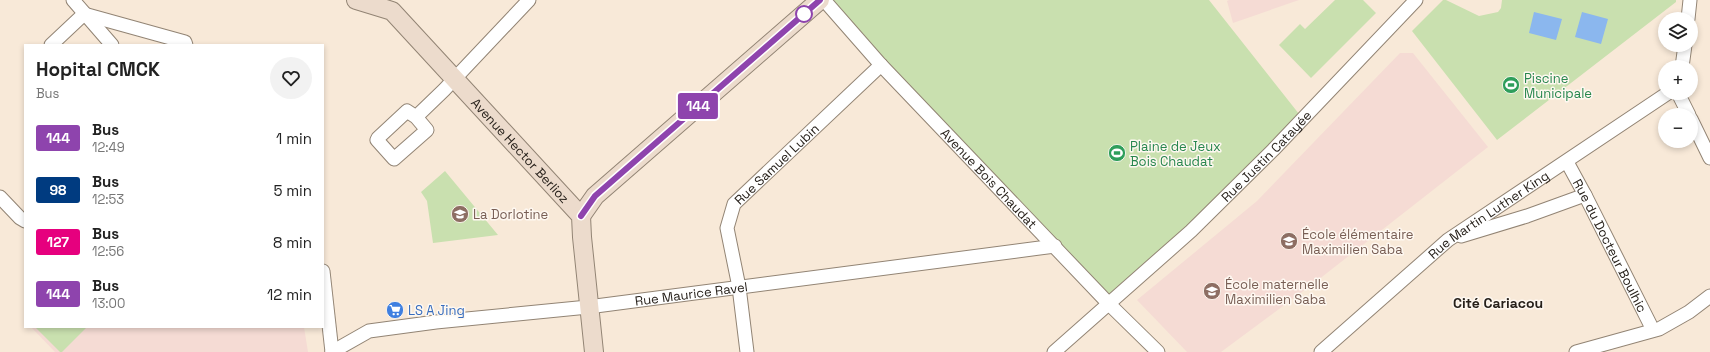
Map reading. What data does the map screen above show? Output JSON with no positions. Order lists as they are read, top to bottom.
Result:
{
  "streets": {
    "street": [
      "Avenue Hector Berlioz",
      "Rue Justin Catayée",
      "Rue Samuel Lubin",
      "Avenue Bois Chaudat",
      "Rue Martin Luther King",
      "Rue du Docteur Boulhic",
      "Rue Maurice Ravel"
    ]
  },
  "crossings": [
    ["Rue Justin Catayée", "Avenue Bois Chaudat"],
    ["Rue Samuel Lubin", "Avenue Bois Chaudat"],
    ["Rue Samuel Lubin", "Rue Maurice Ravel"],
    ["Avenue Bois Chaudat", "Rue Maurice Ravel"],
    ["Rue Martin Luther King", "Rue du Docteur Boulhic"]
  ],
  "districts": ["Cité Cariacou"],
  "places": {
    "sports": ["Piscine Municipale", "Plaine de Jeux Bois Chaudat"],
    "school or university": ["La Dorlotine", "École élémentaire Maximilien Saba", "École maternelle Maximilien Saba"],
    "supermarket": ["LS A Jing"]
  },
  "lines": ["bus line 144"],
  "page": {
    "on_map": "144",
    "map_buttons": ["+", "−"],
    "heading": ["Hopital CMCK", "Bus"],
    "list": [
      {
        "mark": "144",
        "name": "Bus",
        "note": "12:49",
        "value": "1 min"
      },
      {
        "mark": "98",
        "name": "Bus",
        "note": "12:53",
        "value": "5 min"
      },
      {
        "mark": "127",
        "name": "Bus",
        "note": "12:56",
        "value": "8 min"
      },
      {
        "mark": "144",
        "name": "Bus",
        "note": "13:00",
        "value": "12 min"
      }
    ]
  }
}
